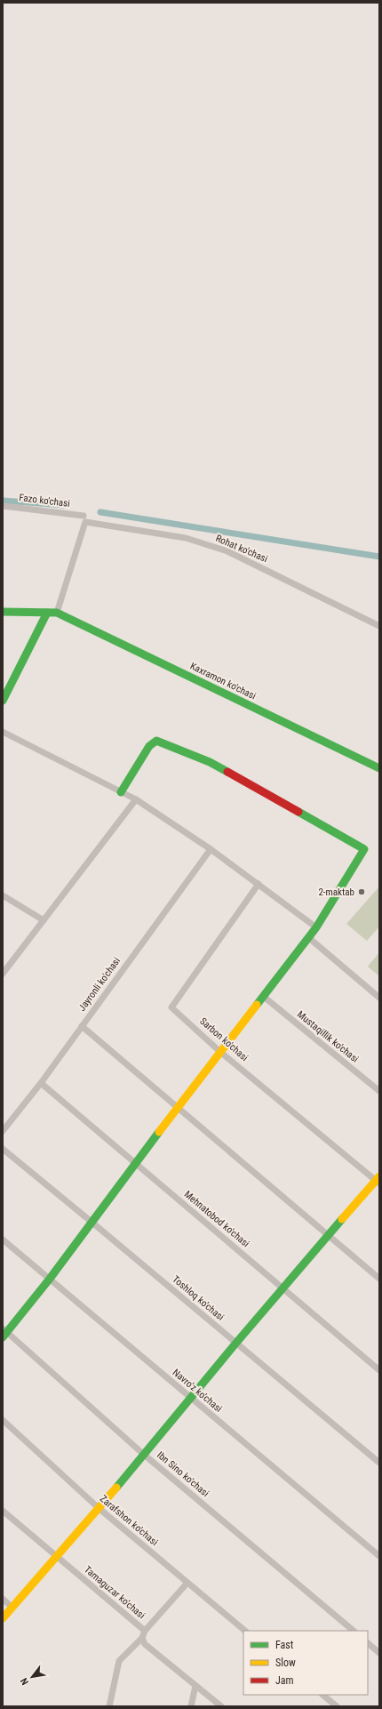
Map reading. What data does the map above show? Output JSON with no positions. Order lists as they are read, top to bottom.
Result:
{
  "streets": {
    "street": [
      "Fazo ko'chasi",
      "Rohat ko'chasi",
      "Kaxramon ko'chasi",
      "Jayronli ko'chasi",
      "Mustaqillik ko'chasi",
      "Sarbon ko'chasi",
      "Mehnatobod ko'chasi",
      "Toshloq ko'chasi",
      "Navro'z ko'chasi",
      "Ibn Sino ko'chasi",
      "Zarafshon ko'chasi",
      "Tamaguzar ko'chasi"
    ]
  },
  "crossings": [
    ["Fazo ko'chasi", "Rohat ko'chasi"],
    ["Jayronli ko'chasi", "Mehnatobod ko'chasi"]
  ],
  "places": ["2-maktab"],
  "legend": ["Fast", "Slow", "Jam"],
  "north": "bottom left"
}
